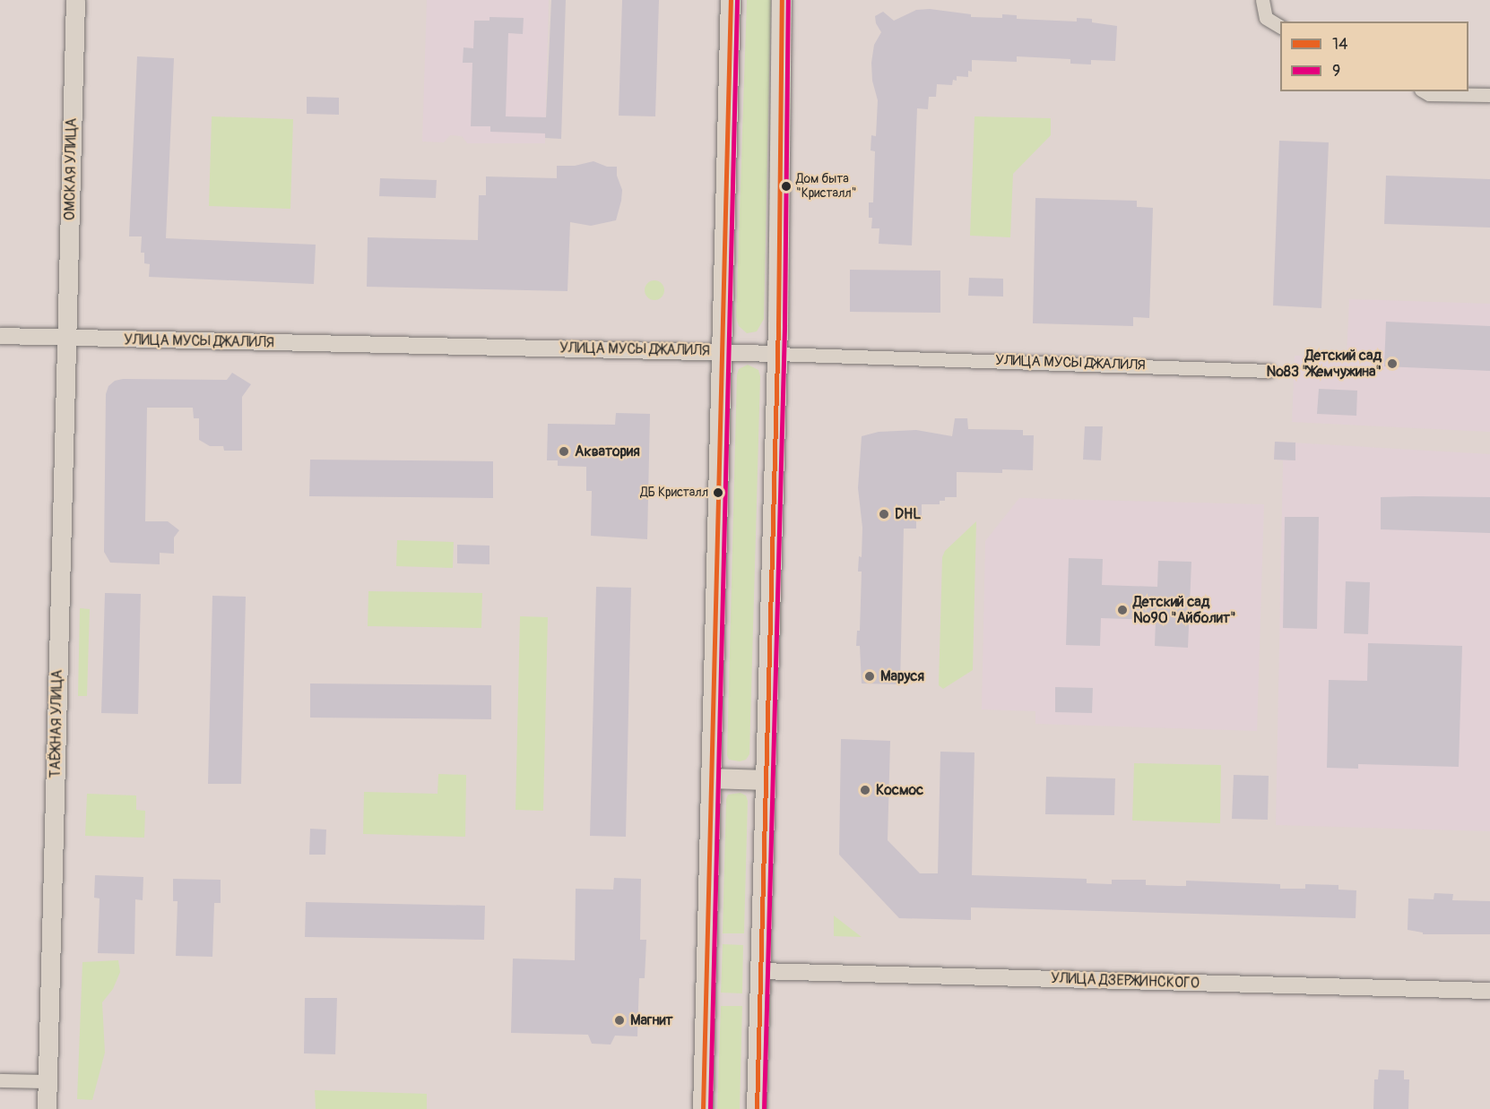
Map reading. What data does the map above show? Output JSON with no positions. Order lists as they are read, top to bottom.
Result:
{
  "streets": {
    "main road": ["ОМСКАЯ УЛИЦА", "ТАЁЖНАЯ УЛИЦА"],
    "street": ["УЛИЦА МУСЫ ДЖАЛИЛЯ", "УЛИЦА ДЗЕРЖИНСКОГО"]
  },
  "crossings": [
    ["ОМСКАЯ УЛИЦА", "УЛИЦА МУСЫ ДЖАЛИЛЯ"],
    ["ОМСКАЯ УЛИЦА", "ТАЁЖНАЯ УЛИЦА"],
    ["УЛИЦА МУСЫ ДЖАЛИЛЯ", "ТАЁЖНАЯ УЛИЦА"]
  ],
  "places": [
    "Дом быта \"Кристалл\"",
    "Детский сад №83 \"Жемчужина\"",
    "Акватория",
    "ДБ Кристалл",
    "DHL",
    "Детский сад №90 \"Айболит\"",
    "Маруся",
    "Космос",
    "Магнит"
  ],
  "lines": ["transit line 14", "transit line 9"],
  "legend": ["14", "9"]
}
